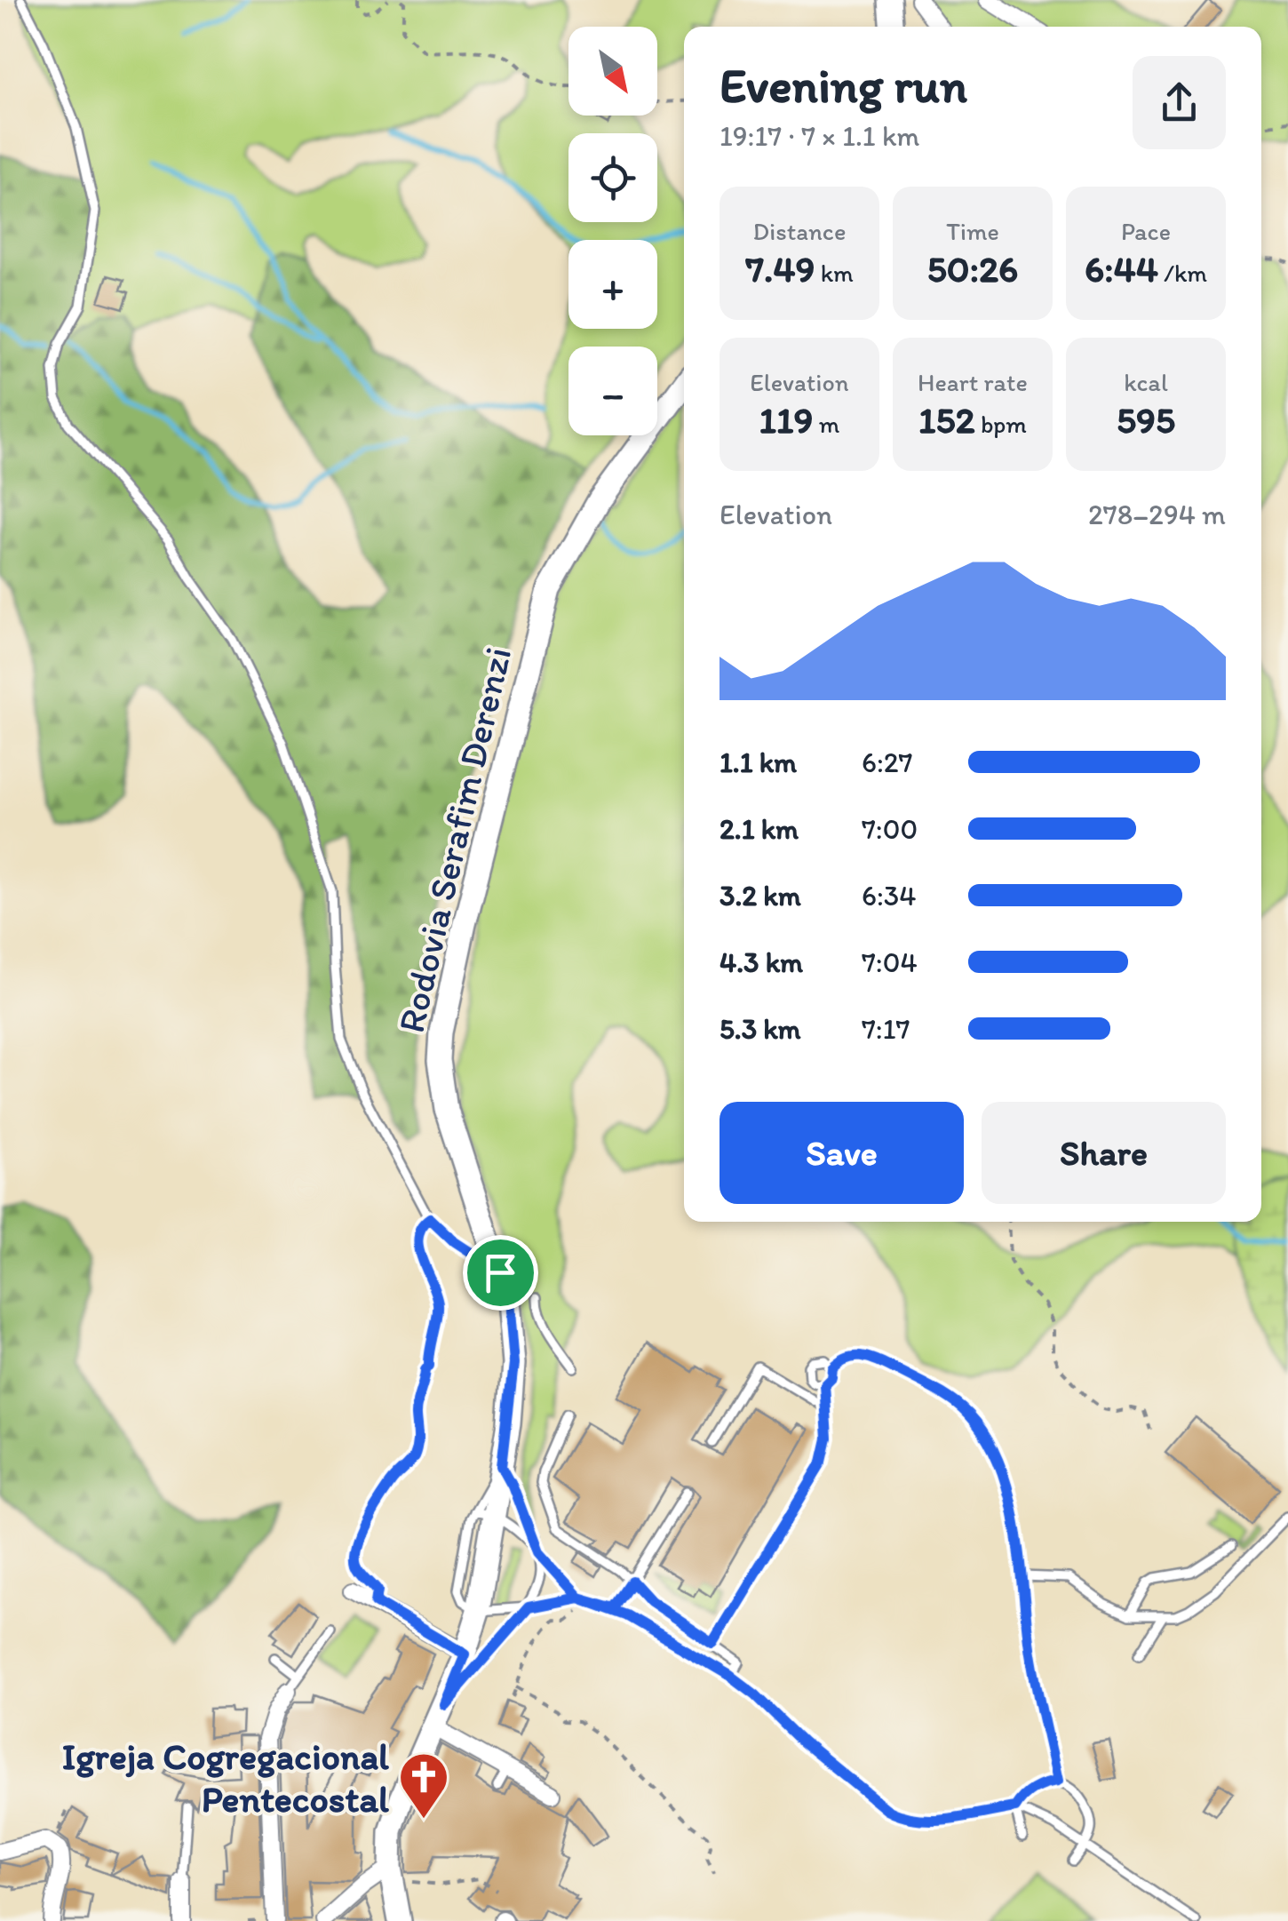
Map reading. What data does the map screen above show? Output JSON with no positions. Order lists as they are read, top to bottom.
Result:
{
  "streets": {
    "main road": ["Rodovia Serafim Derenzi"]
  },
  "places": {
    "church": ["Igreja Cogregacional Pentecostal"]
  },
  "north": "bottom right",
  "page": {
    "map_buttons": ["+", "−"],
    "heading": ["Evening run", "19:17 · 7 × 1.1 km"],
    "stats": [
      ["Distance", "7.49 km"],
      ["Time", "50:26"],
      ["Pace", "6:44 /km"],
      ["Elevation", "119 m"],
      ["Heart rate", "152 bpm"],
      ["kcal", "595"]
    ],
    "chart": ["Elevation", "278–294 m"],
    "list": [
      {
        "name": "1.1 km",
        "note": "6:27"
      },
      {
        "name": "2.1 km",
        "note": "7:00"
      },
      {
        "name": "3.2 km",
        "note": "6:34"
      },
      {
        "name": "4.3 km",
        "note": "7:04"
      },
      {
        "name": "5.3 km",
        "note": "7:17"
      }
    ],
    "buttons": ["Save", "Share"]
  }
}
